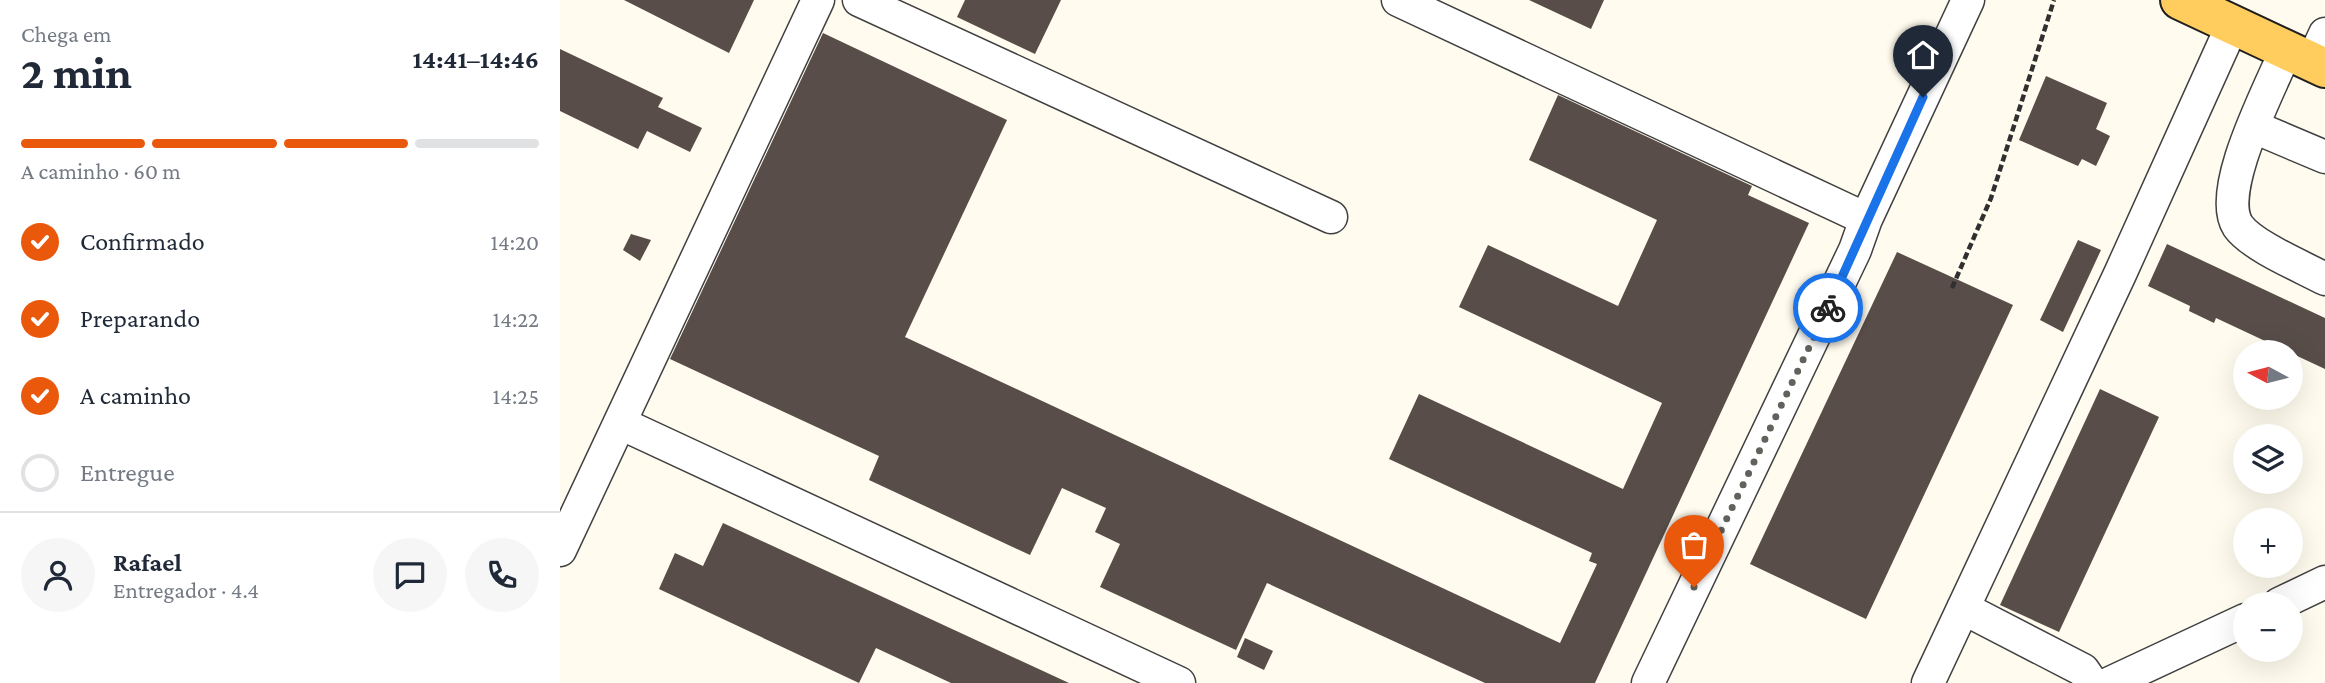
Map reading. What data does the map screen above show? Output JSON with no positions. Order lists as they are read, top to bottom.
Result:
{
  "north": "left",
  "page": {
    "heading": ["2 min", "Chega em", "14:41–14:46"],
    "panel": ["Rafael", "Entregador · 4.4"],
    "bar": "A caminho · 60 m",
    "list": [
      ["Confirmado", "14:20"],
      ["Preparando", "14:22"],
      ["A caminho", "14:25"],
      "Entregue"
    ],
    "map_buttons": ["+", "−"]
  }
}
